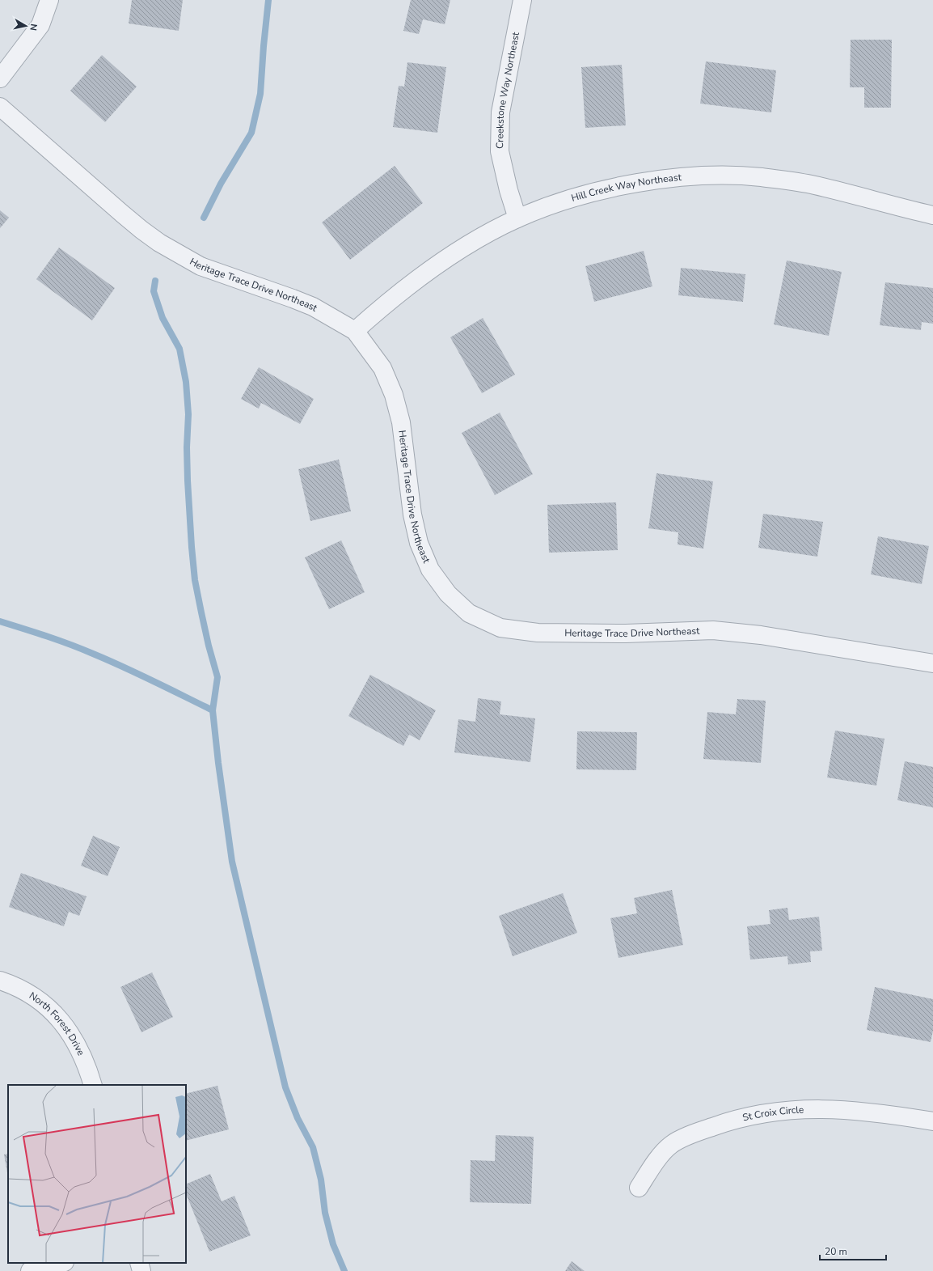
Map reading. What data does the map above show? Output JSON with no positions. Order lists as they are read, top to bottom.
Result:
{
  "streets": {
    "street": [
      "Creekstone Way Northeast",
      "Hill Creek Way Northeast",
      "Heritage Trace Drive Northeast",
      "North Forest Drive",
      "St Croix Circle"
    ]
  },
  "crossings": [
    ["Creekstone Way Northeast", "Hill Creek Way Northeast"],
    ["Hill Creek Way Northeast", "Heritage Trace Drive Northeast"]
  ],
  "scale_bar": "20 m",
  "north": "right"
}
